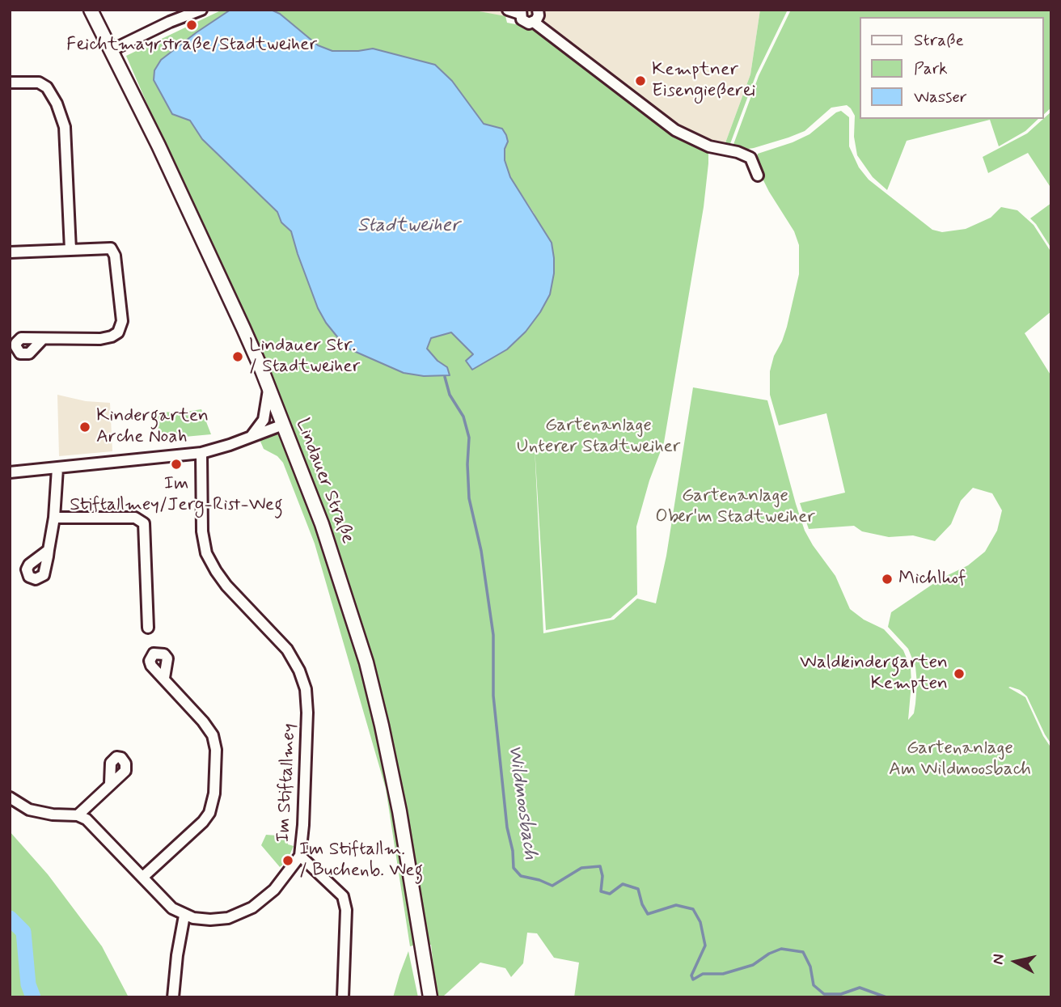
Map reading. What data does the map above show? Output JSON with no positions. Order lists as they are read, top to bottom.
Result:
{
  "streets": {
    "main road": ["Lindauer Straße"],
    "street": ["Im Stiftallmey"]
  },
  "water": ["Stadtweiher", "Wildmoosbach"],
  "parks": ["Gartenanlage Unterer Stadtweiher", "Gartenanlage Ober'm Stadtweiher", "Gartenanlage Am Wildmoosbach"],
  "places": [
    "Feichtmayrstraße/Stadtweiher",
    "Kemptner Eisengießerei",
    "Lindauer Str. / Stadtweiher",
    "Kindergarten Arche Noah",
    "Im Stiftallmey/Jerg-Rist-Weg",
    "Michlhof",
    "Waldkindergarten Kempten",
    "Im Stiftallm. / Buchenb. Weg"
  ],
  "legend": ["Straße", "Park", "Wasser"],
  "north": "left"
}
